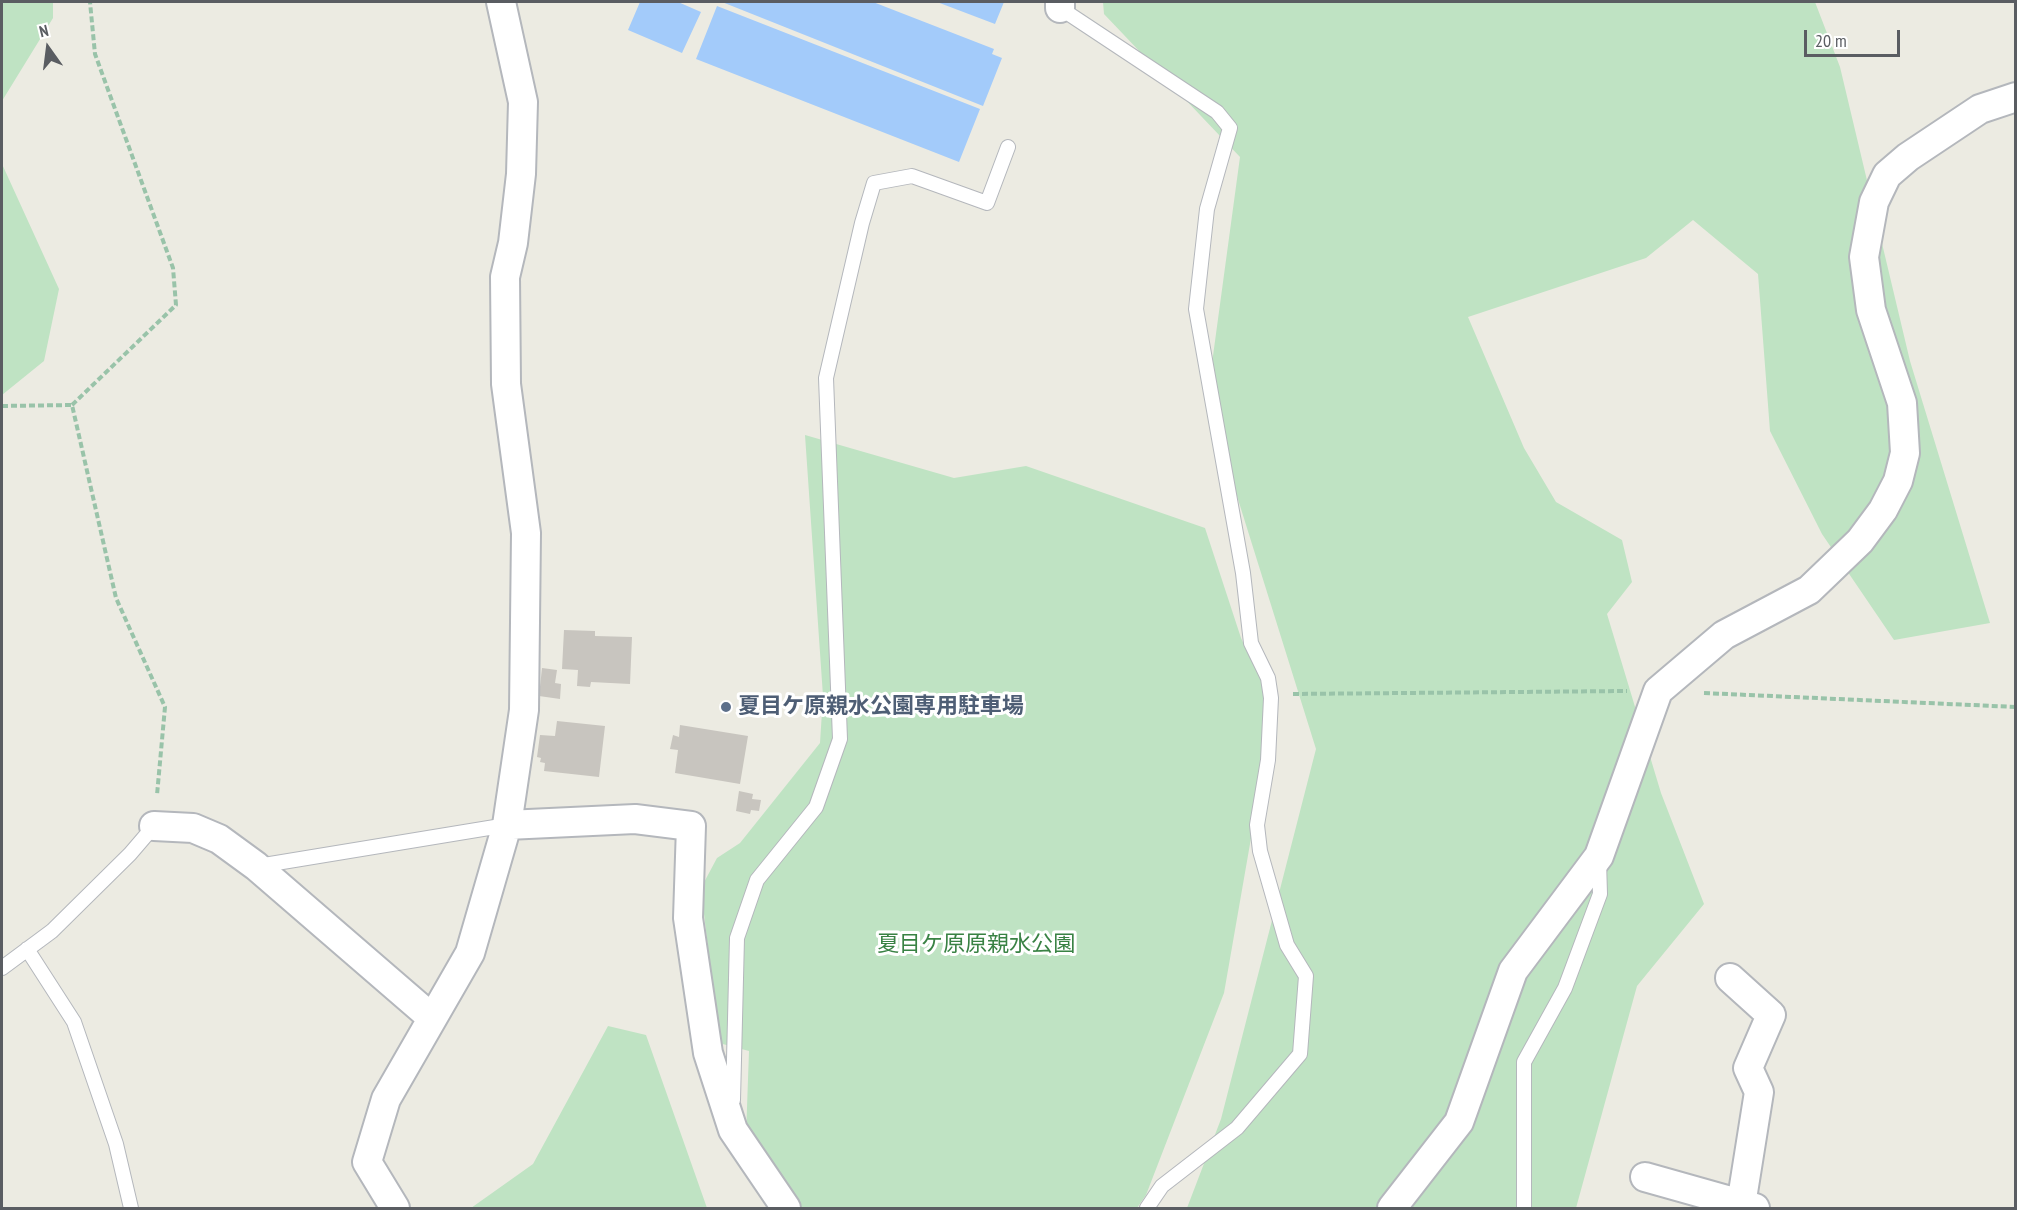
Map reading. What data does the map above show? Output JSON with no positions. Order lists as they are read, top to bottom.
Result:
{
  "parks": ["夏目ケ原原親水公園"],
  "places": ["夏目ケ原親水公園専用駐車場"],
  "scale_bar": "20 m",
  "north": "top"
}
